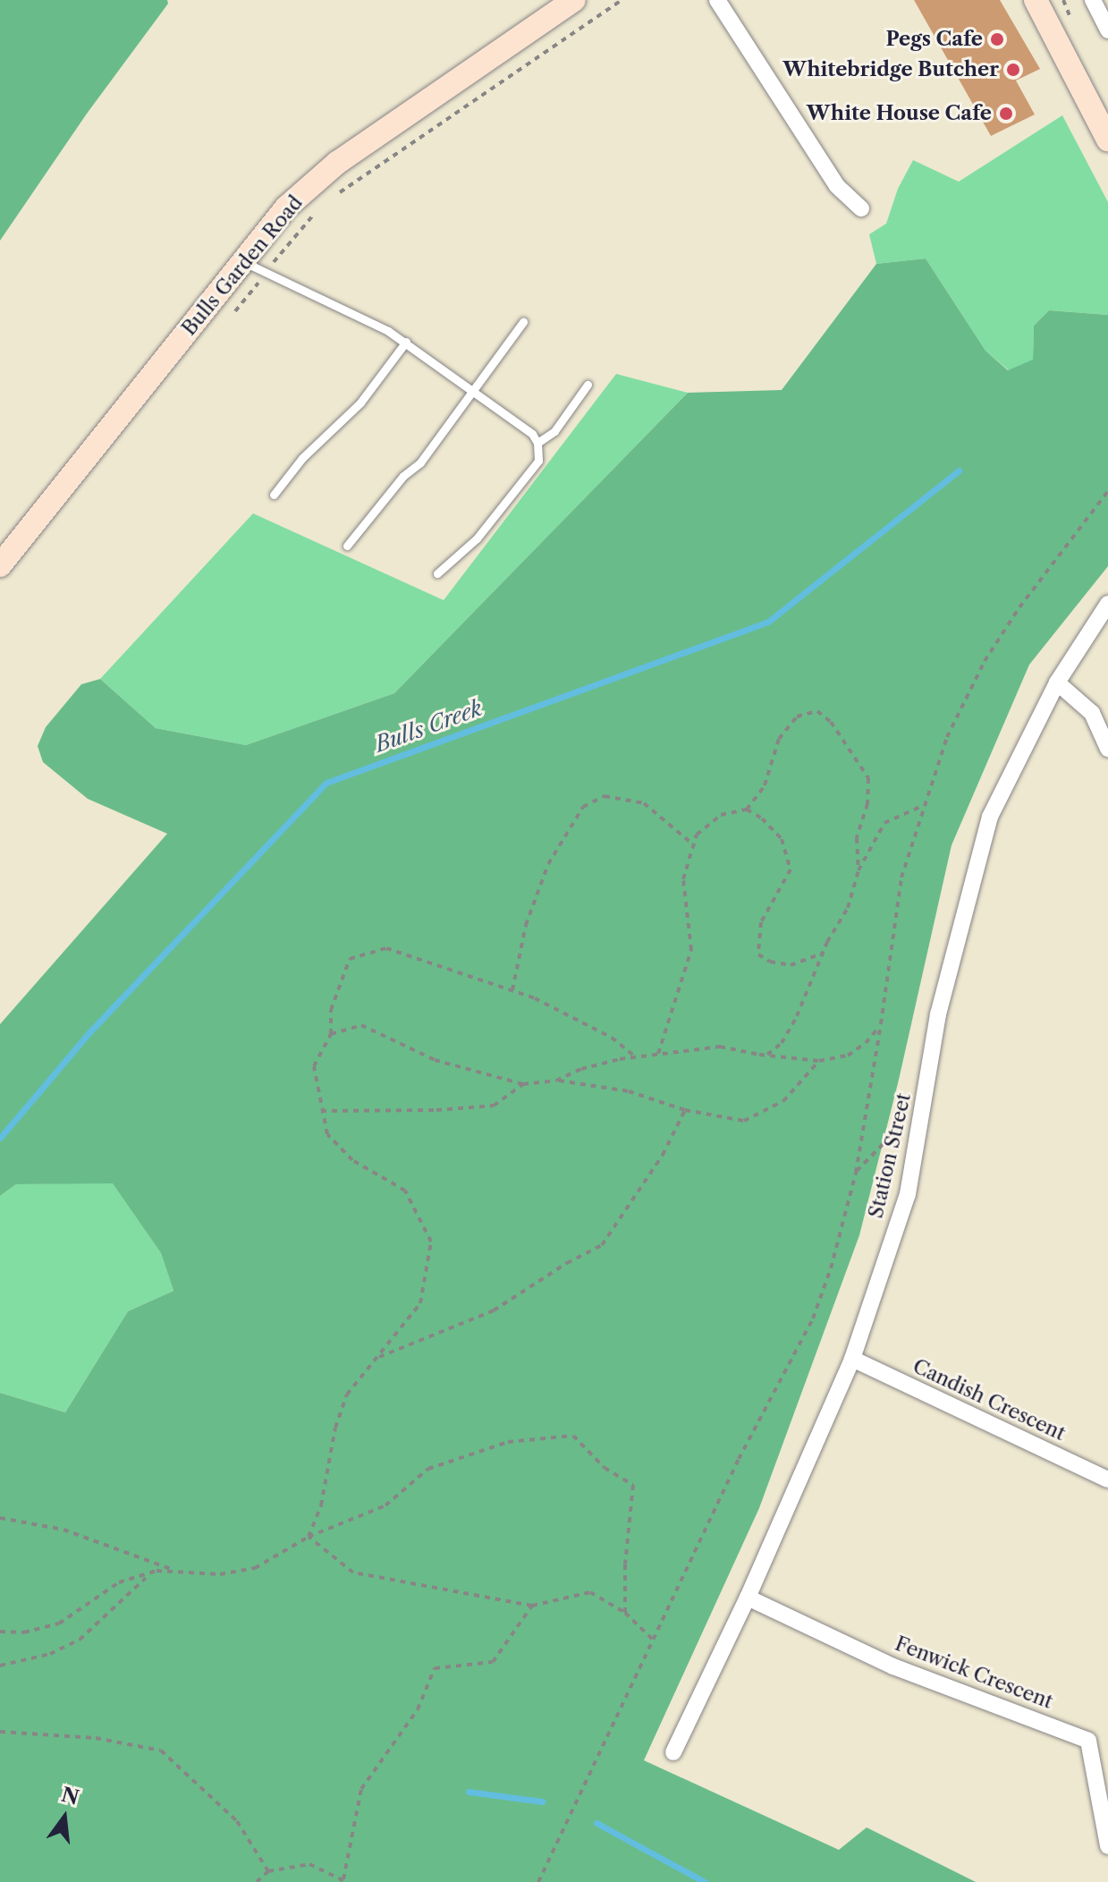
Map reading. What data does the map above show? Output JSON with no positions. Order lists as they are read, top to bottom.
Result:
{
  "streets": {
    "main road": ["Bulls Garden Road"],
    "street": ["Station Street", "Candish Crescent", "Fenwick Crescent"]
  },
  "crossings": [
    ["Station Street", "Candish Crescent"],
    ["Station Street", "Fenwick Crescent"]
  ],
  "water": ["Bulls Creek"],
  "places": ["Pegs Cafe", "Whitebridge Butcher", "White House Cafe"],
  "north": "top"
}
